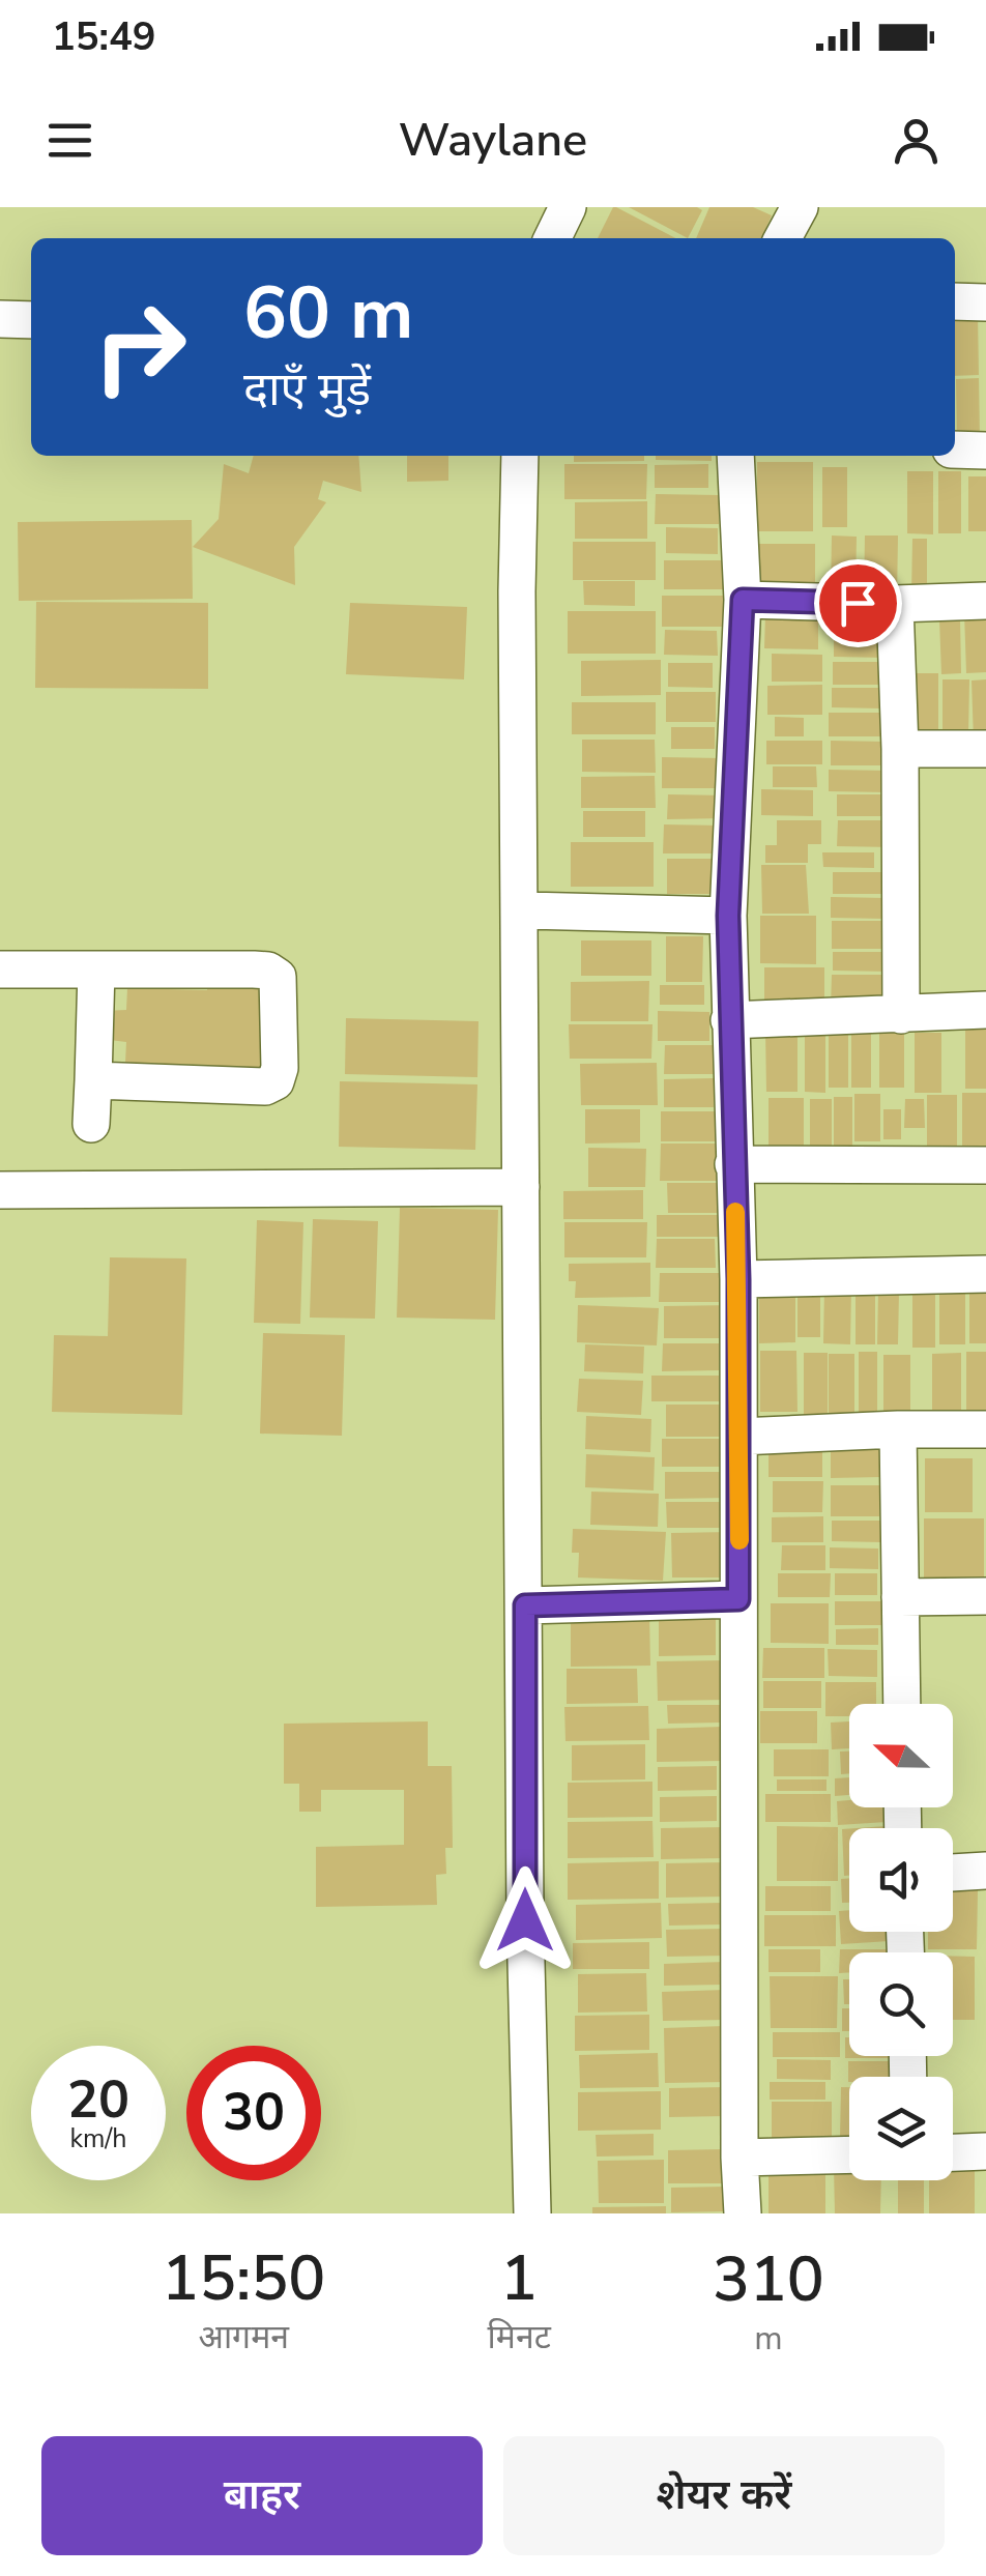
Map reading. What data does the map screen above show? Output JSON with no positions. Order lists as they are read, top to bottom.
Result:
{
  "north": "left",
  "page": {
    "status": "15:49",
    "header": "Waylane",
    "turn": ["60 m", "दाएँ मुड़ें"],
    "speed": "20 km/h",
    "limit": "30",
    "eta": [
      "15:50",
      "आगमन",
      "1",
      "मिनट",
      "310",
      "m"
    ],
    "buttons": ["बाहर", "शेयर करें"]
  }
}
